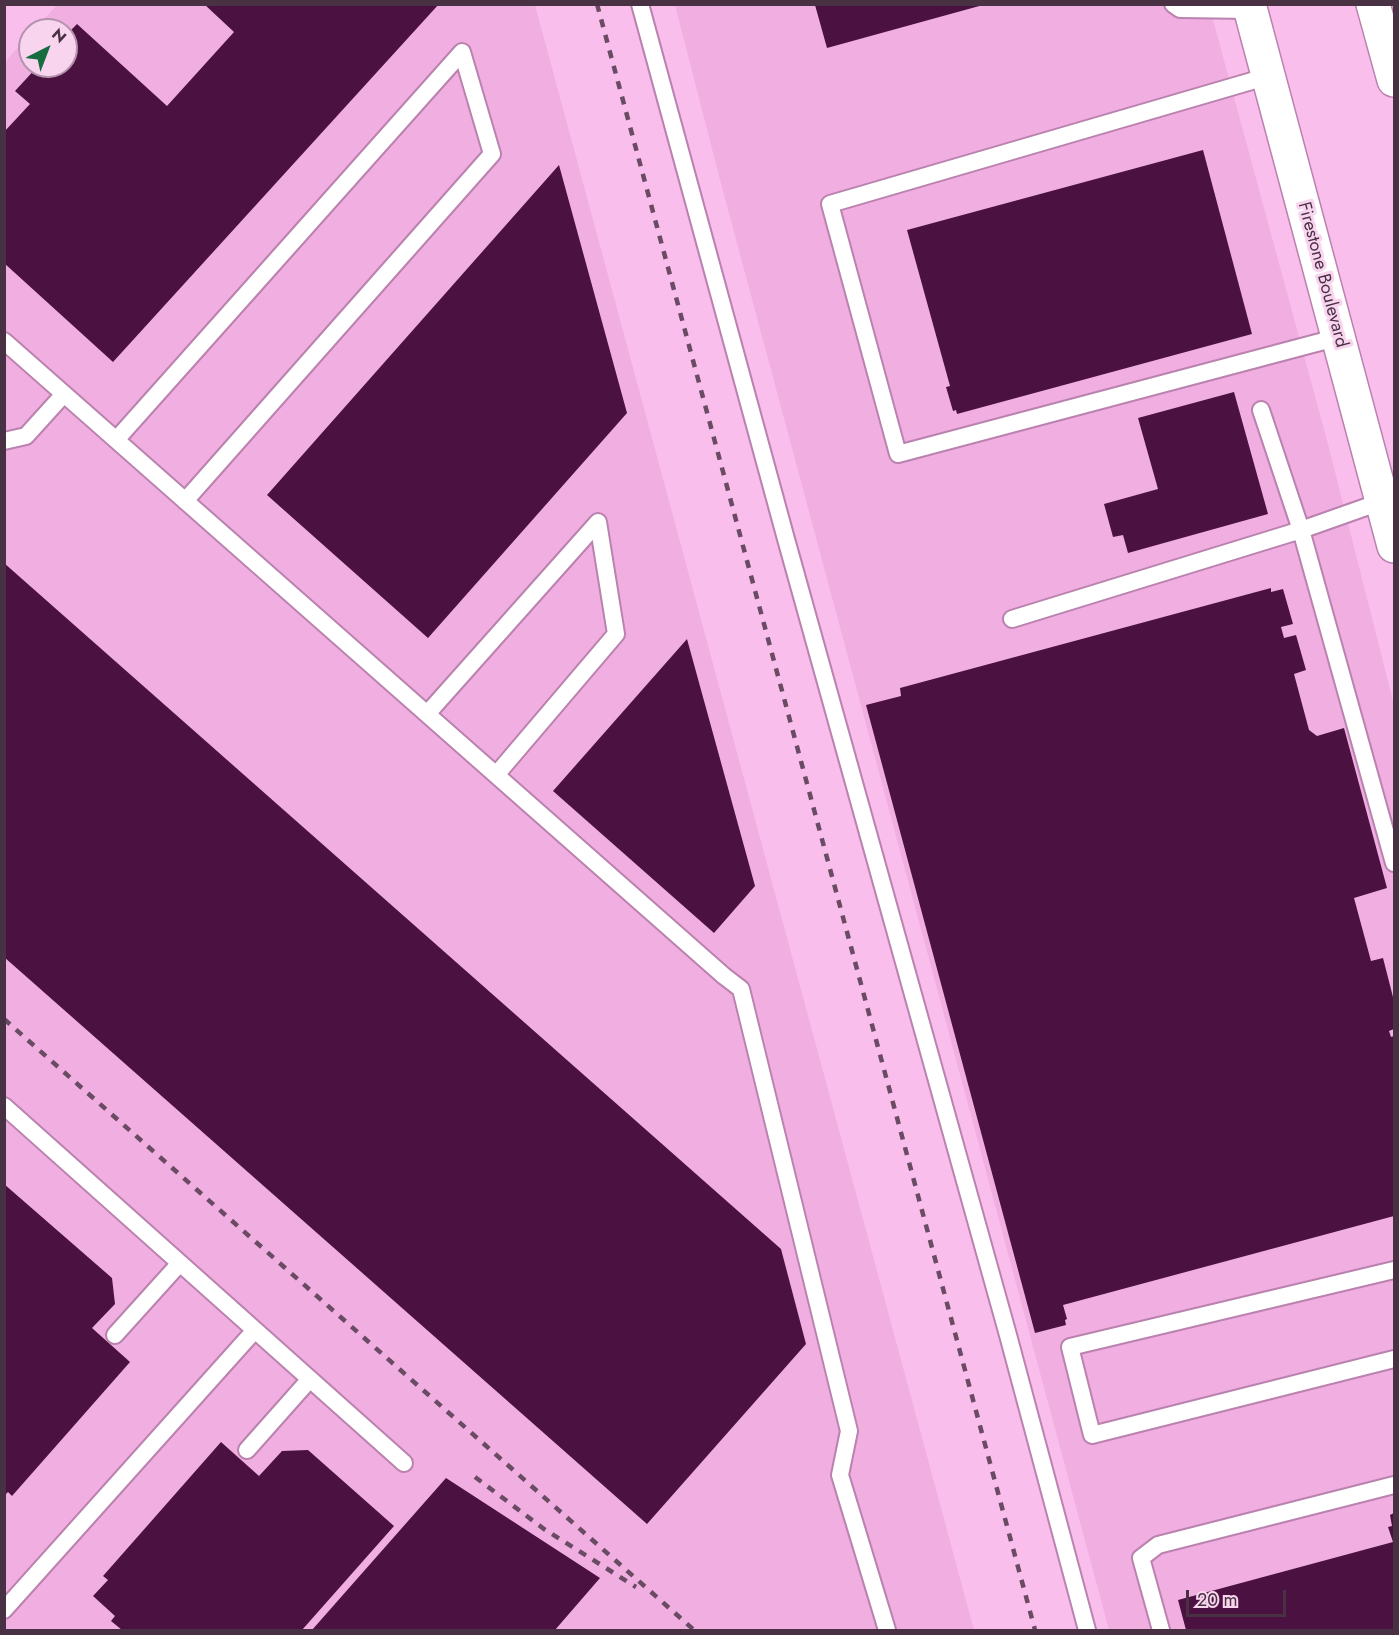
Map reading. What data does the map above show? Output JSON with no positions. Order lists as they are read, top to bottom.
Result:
{
  "streets": {
    "main road": ["Firestone Boulevard"]
  },
  "scale_bar": "20 m",
  "north": "top right"
}
